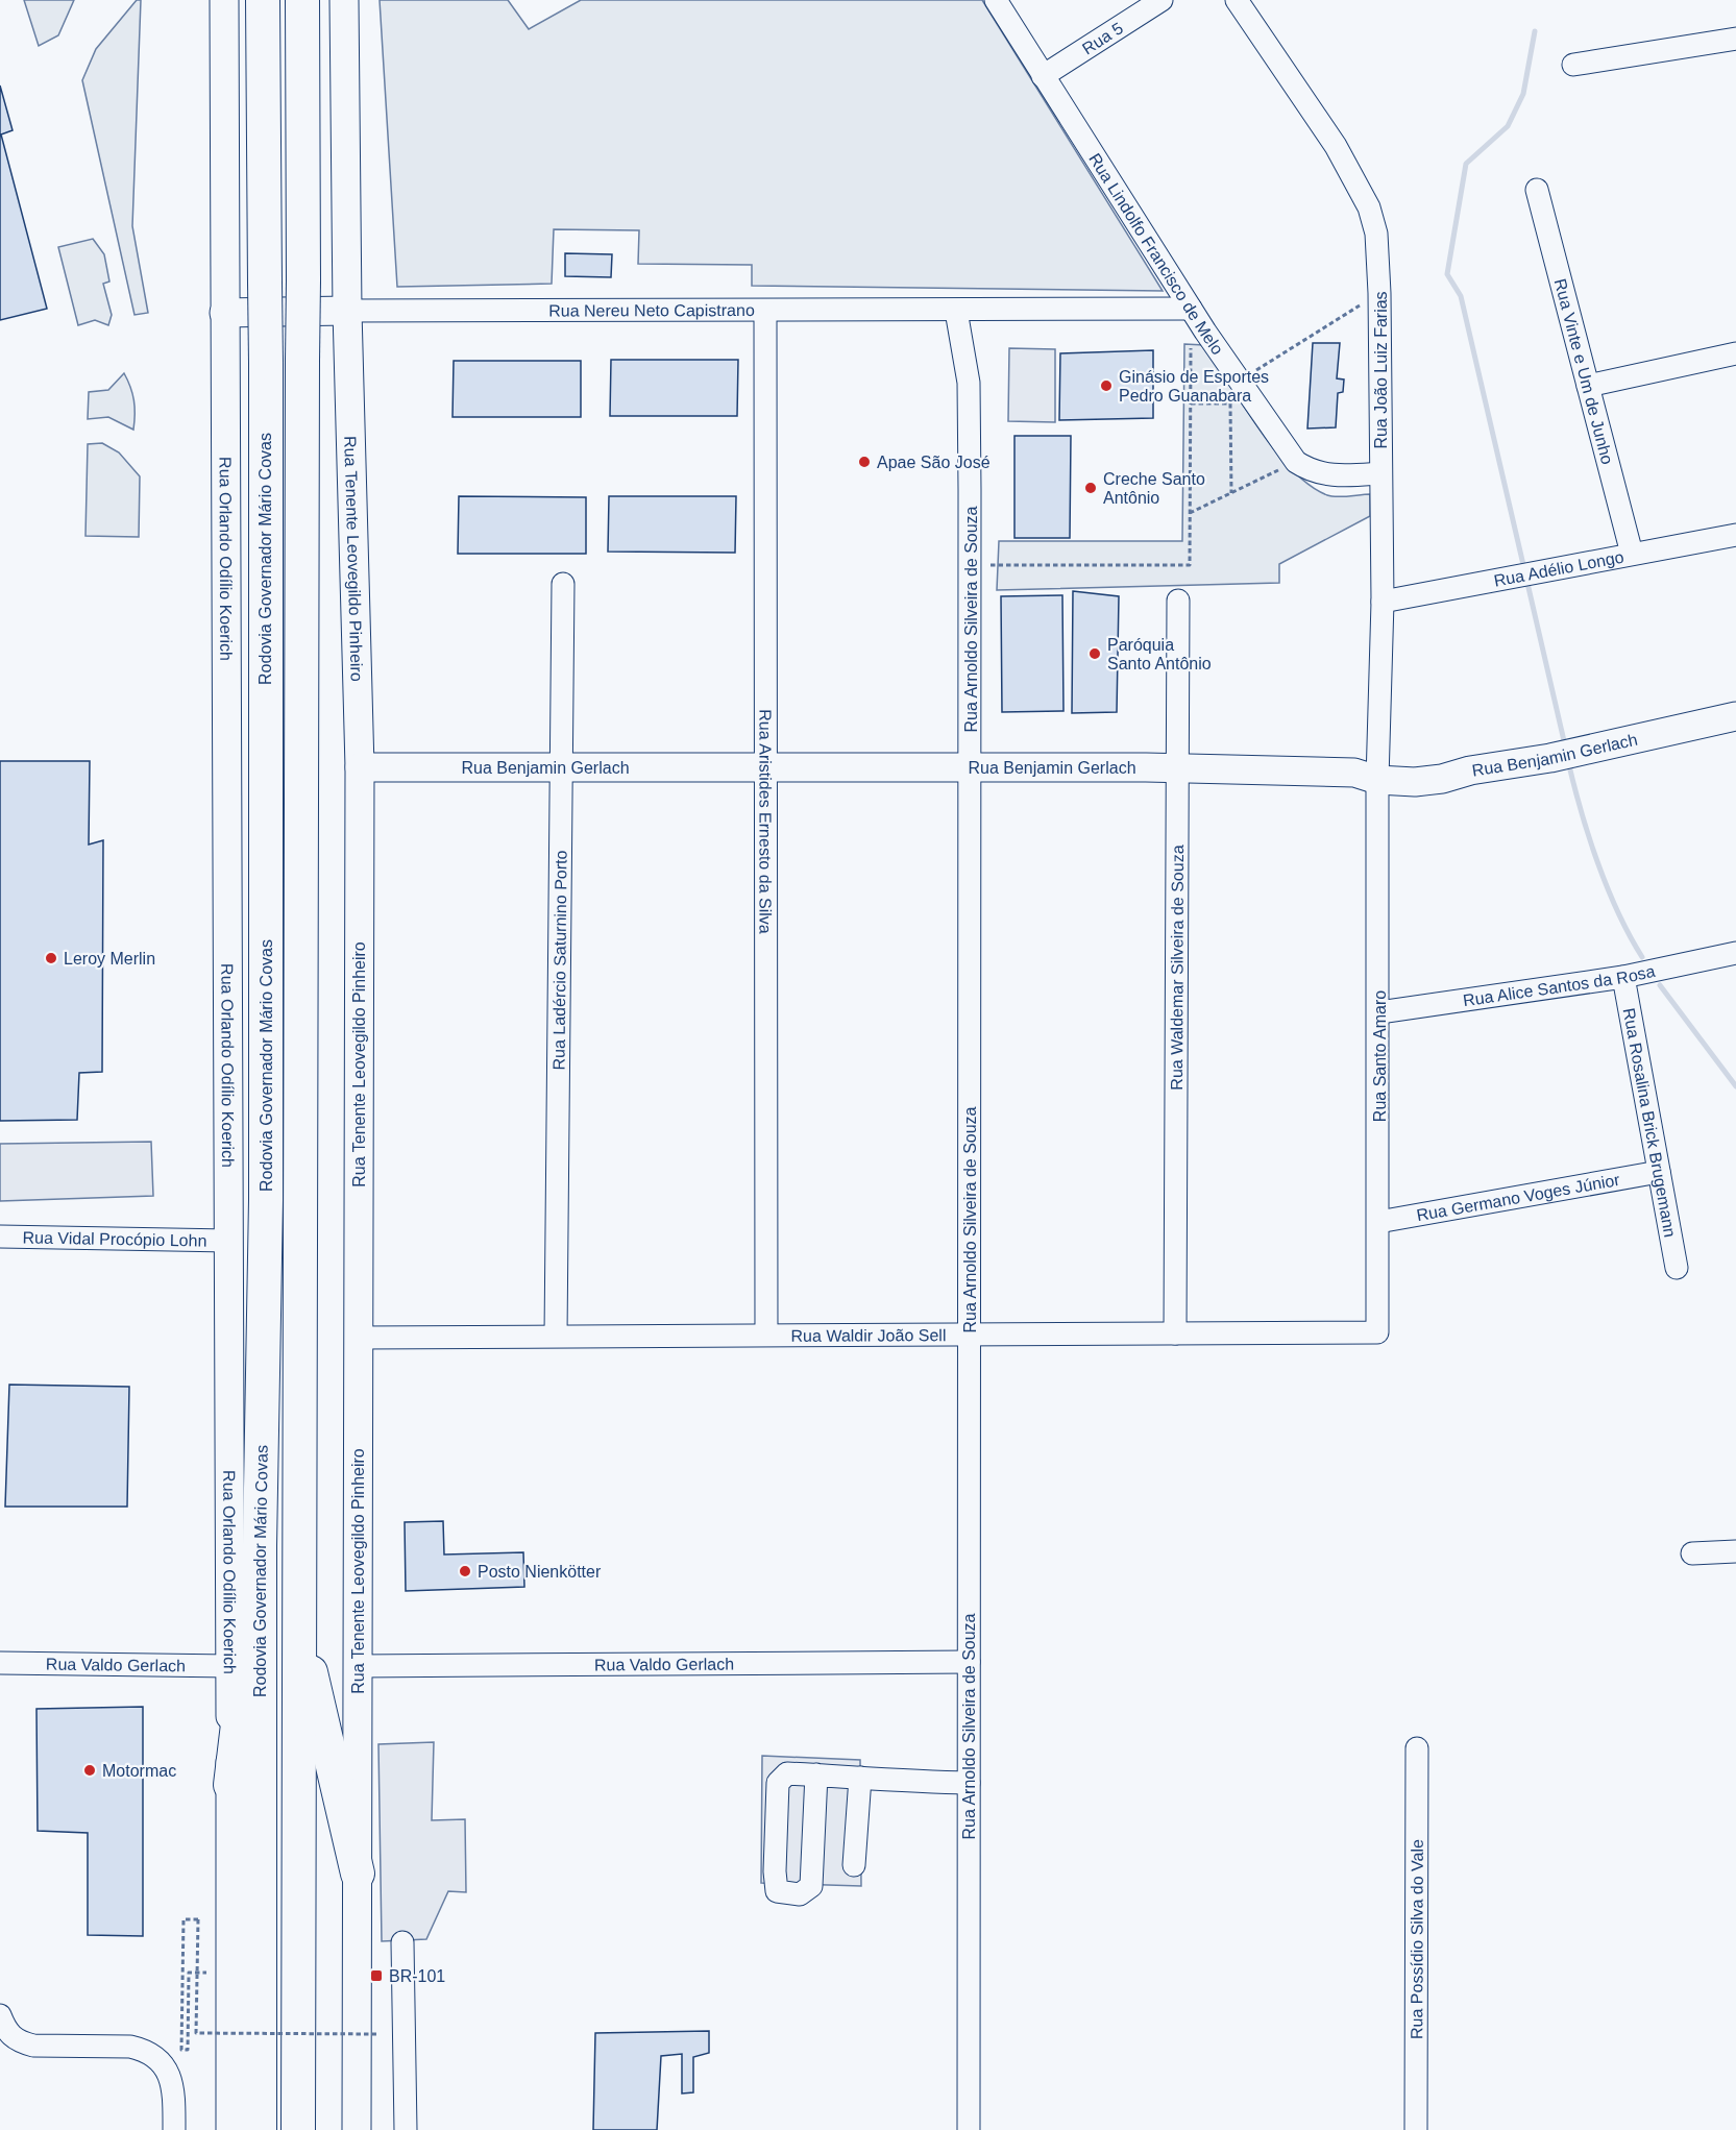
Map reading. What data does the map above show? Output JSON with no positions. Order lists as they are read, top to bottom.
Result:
{
  "streets": {
    "highway": ["Rodovia Governador Mário Covas"],
    "main road": ["Rua Tenente Leovegildo Pinheiro", "Rua Orlando Odílio Koerich", "Rua Benjamin Gerlach"],
    "street": [
      "Rua 5",
      "Rua Lindolfo Francisco de Melo",
      "Rua Nereu Neto Capistrano",
      "Rua João Luiz Farias",
      "Rua Vinte e Um de Junho",
      "Rua Adélio Longo",
      "Rua Arnoldo Silveira de Souza",
      "Rua Aristides Ernesto da Silva",
      "Rua Ladércio Saturnino Porto",
      "Rua Waldemar Silveira de Souza",
      "Rua Alice Santos da Rosa",
      "Rua Santo Amaro",
      "Rua Rosalina Brick Brugemann",
      "Rua Germano Voges Júnior",
      "Rua Vidal Procópio Lohn",
      "Rua Waldir João Sell",
      "Rua Valdo Gerlach",
      "Rua Possídio Silva do Vale"
    ]
  },
  "crossings": [
    ["Rua 5", "Rua Lindolfo Francisco de Melo"],
    ["Rua Lindolfo Francisco de Melo", "Rua Nereu Neto Capistrano"],
    ["Rua Nereu Neto Capistrano", "Rua Tenente Leovegildo Pinheiro"],
    ["Rua Nereu Neto Capistrano", "Rua Arnoldo Silveira de Souza"],
    ["Rua Nereu Neto Capistrano", "Rua Aristides Ernesto da Silva"],
    ["Rua João Luiz Farias", "Rua Adélio Longo"],
    ["Rua João Luiz Farias", "Rua Benjamin Gerlach"],
    ["Rua João Luiz Farias", "Rua Santo Amaro"],
    ["Rua Vinte e Um de Junho", "Rua Adélio Longo"],
    ["Rua Tenente Leovegildo Pinheiro", "Rua Benjamin Gerlach"],
    ["Rua Tenente Leovegildo Pinheiro", "Rua Waldir João Sell"],
    ["Rua Tenente Leovegildo Pinheiro", "Rua Valdo Gerlach"],
    ["Rua Orlando Odílio Koerich", "Rua Vidal Procópio Lohn"],
    ["Rua Orlando Odílio Koerich", "Rua Valdo Gerlach"],
    ["Rua Arnoldo Silveira de Souza", "Rua Benjamin Gerlach"],
    ["Rua Arnoldo Silveira de Souza", "Rua Waldir João Sell"],
    ["Rua Arnoldo Silveira de Souza", "Rua Valdo Gerlach"],
    ["Rua Benjamin Gerlach", "Rua Aristides Ernesto da Silva"],
    ["Rua Benjamin Gerlach", "Rua Ladércio Saturnino Porto"],
    ["Rua Benjamin Gerlach", "Rua Waldemar Silveira de Souza"],
    ["Rua Benjamin Gerlach", "Rua Santo Amaro"],
    ["Rua Aristides Ernesto da Silva", "Rua Waldir João Sell"],
    ["Rua Ladércio Saturnino Porto", "Rua Waldir João Sell"],
    ["Rua Waldemar Silveira de Souza", "Rua Waldir João Sell"],
    ["Rua Alice Santos da Rosa", "Rua Santo Amaro"],
    ["Rua Alice Santos da Rosa", "Rua Rosalina Brick Brugemann"],
    ["Rua Santo Amaro", "Rua Germano Voges Júnior"],
    ["Rua Santo Amaro", "Rua Waldir João Sell"],
    ["Rua Rosalina Brick Brugemann", "Rua Germano Voges Júnior"]
  ],
  "places": {
    "other": [
      "Ginásio de Esportes Pedro Guanabara",
      "Apae São José",
      "Creche Santo Antônio",
      "Paróquia Santo Antônio",
      "Leroy Merlin",
      "Posto Nienkötter",
      "Motormac"
    ],
    "transit": ["BR-101"]
  }
}
